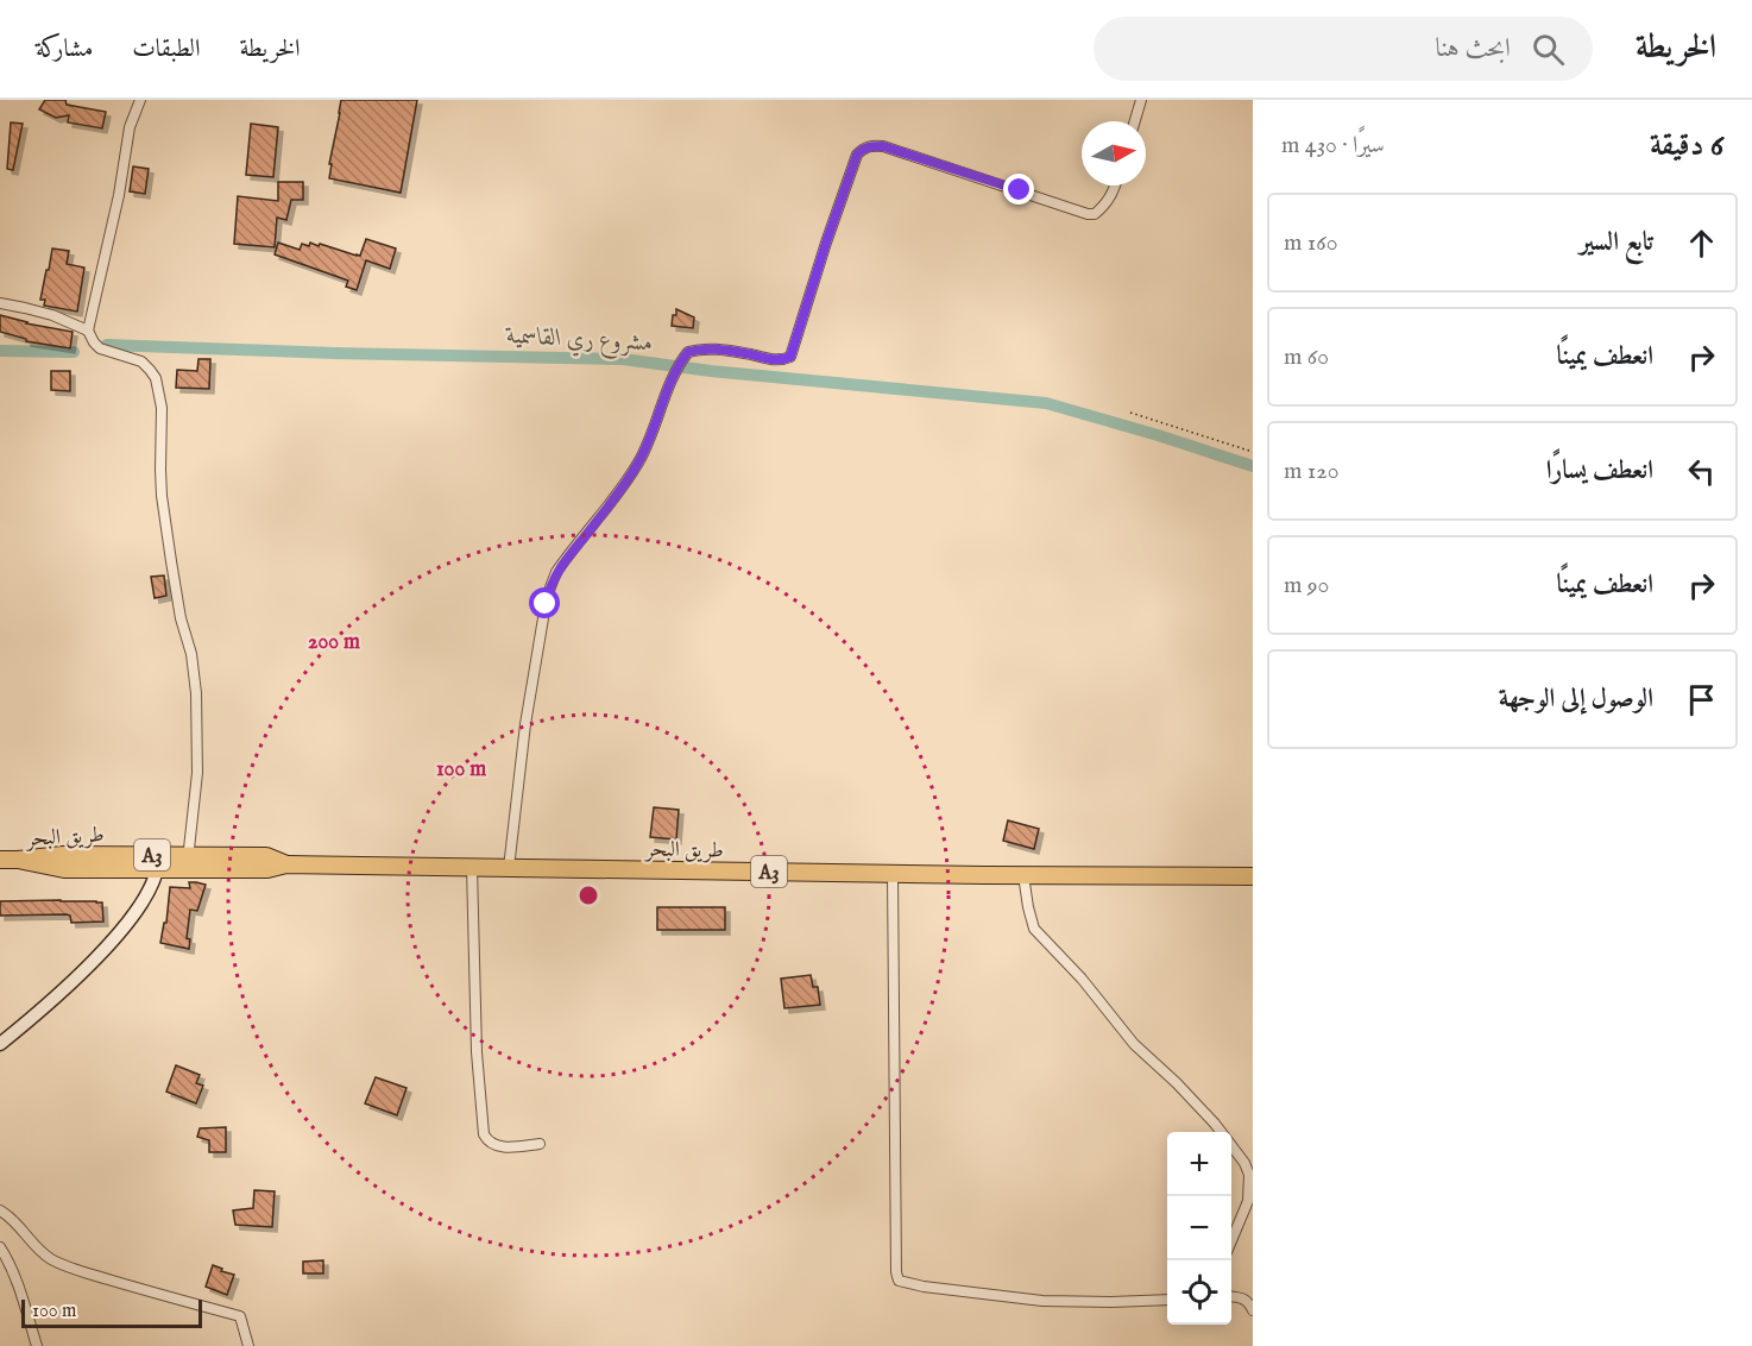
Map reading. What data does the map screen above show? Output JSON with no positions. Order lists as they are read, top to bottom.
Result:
{
  "streets": {
    "highway": ["طريق البحر", "A3"]
  },
  "water": ["مشروع ري القاسمية"],
  "scale_bar": "100 m",
  "north": "right",
  "page": {
    "header": "الخريطة",
    "search": "ابحث هنا",
    "nav": ["الخريطة", "الطبقات", "مشاركة"],
    "heading": ["6 دقيقة", "سيرًا · 430 m"],
    "list": [
      ["تابع السير", "160 m"],
      ["انعطف يمينًا", "60 m"],
      ["انعطف يسارًا", "120 m"],
      ["انعطف يمينًا", "90 m"],
      "الوصول إلى الوجهة"
    ],
    "map_buttons": ["+", "−"],
    "scale": "100 m"
  },
  "rings": ["200 m", "100 m"]
}
